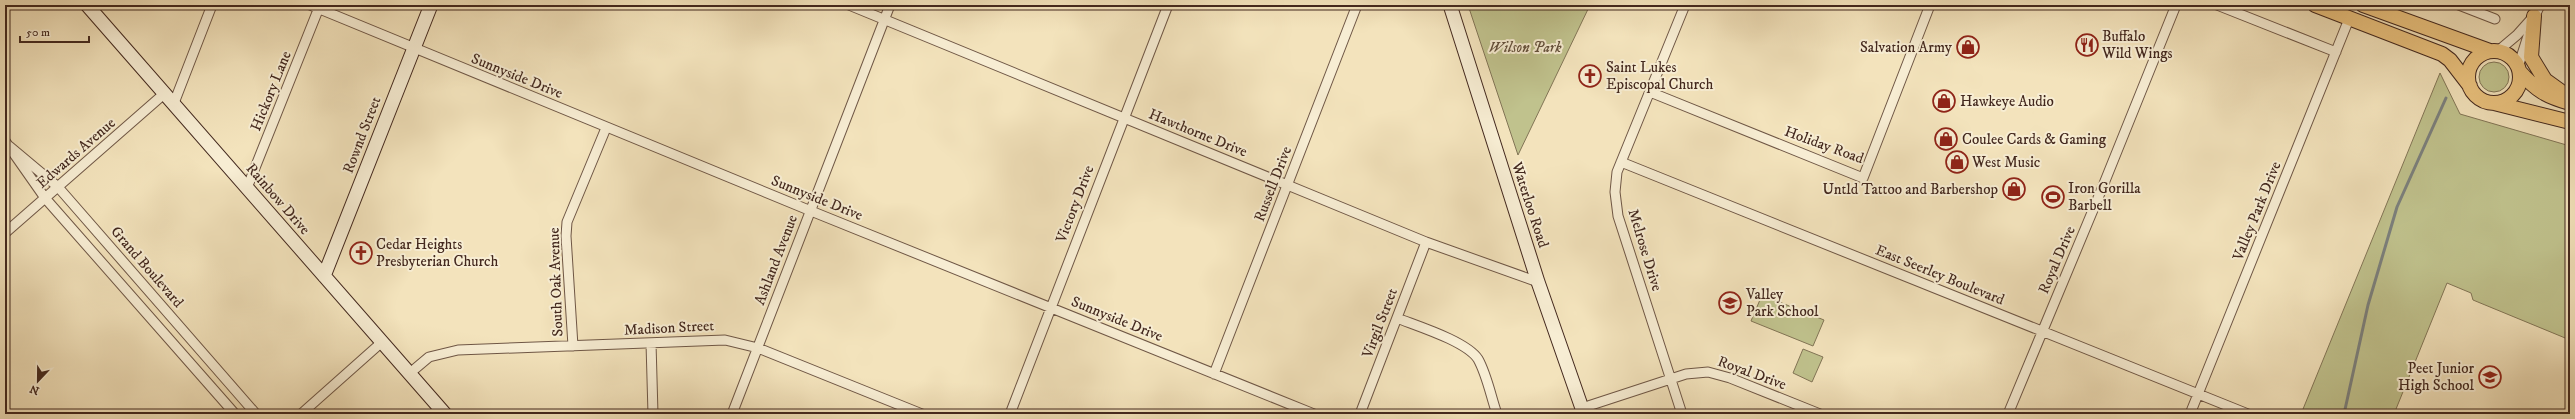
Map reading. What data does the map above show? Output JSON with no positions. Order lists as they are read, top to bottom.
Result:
{
  "streets": {
    "main road": ["Rownd Street", "Rainbow Drive", "Waterloo Road"],
    "street": [
      "Sunnyside Drive",
      "Hickory Lane",
      "Hawthorne Drive",
      "Holiday Road",
      "Edwards Avenue",
      "Russell Drive",
      "Victory Drive",
      "Valley Park Drive",
      "Melrose Drive",
      "Ashland Avenue",
      "Royal Drive",
      "Grand Boulevard",
      "East Seerley Boulevard",
      "South Oak Avenue",
      "Virgil Street",
      "Madison Street"
    ]
  },
  "crossings": [
    ["Sunnyside Drive", "Hickory Lane"],
    ["Sunnyside Drive", "Rownd Street"],
    ["Sunnyside Drive", "Russell Drive"],
    ["Sunnyside Drive", "Victory Drive"],
    ["Sunnyside Drive", "Ashland Avenue"],
    ["Sunnyside Drive", "South Oak Avenue"],
    ["Hickory Lane", "Rainbow Drive"],
    ["Hawthorne Drive", "Russell Drive"],
    ["Hawthorne Drive", "Victory Drive"],
    ["Hawthorne Drive", "Waterloo Road"],
    ["Hawthorne Drive", "Ashland Avenue"],
    ["Hawthorne Drive", "Virgil Street"],
    ["Rownd Street", "Rainbow Drive"],
    ["Holiday Road", "Melrose Drive"],
    ["Edwards Avenue", "Rainbow Drive"],
    ["Edwards Avenue", "Grand Boulevard"],
    ["Rainbow Drive", "Madison Street"],
    ["Waterloo Road", "Royal Drive"],
    ["Valley Park Drive", "East Seerley Boulevard"],
    ["Melrose Drive", "Royal Drive"],
    ["Melrose Drive", "East Seerley Boulevard"],
    ["Ashland Avenue", "Madison Street"],
    ["Royal Drive", "East Seerley Boulevard"],
    ["South Oak Avenue", "Madison Street"]
  ],
  "parks": ["Wilson Park"],
  "places": {
    "restaurant": ["Buffalo Wild Wings"],
    "shop": [
      "Salvation Army",
      "Hawkeye Audio",
      "Coulee Cards & Gaming",
      "West Music",
      "Untld Tattoo and Barbershop"
    ],
    "church": ["Saint Lukes Episcopal Church", "Cedar Heights Presbyterian Church"],
    "sports": ["Iron Gorilla Barbell"],
    "school or university": ["Valley Park School", "Peet Junior High School"]
  },
  "scale_bar": "50 m",
  "north": "bottom"
}
